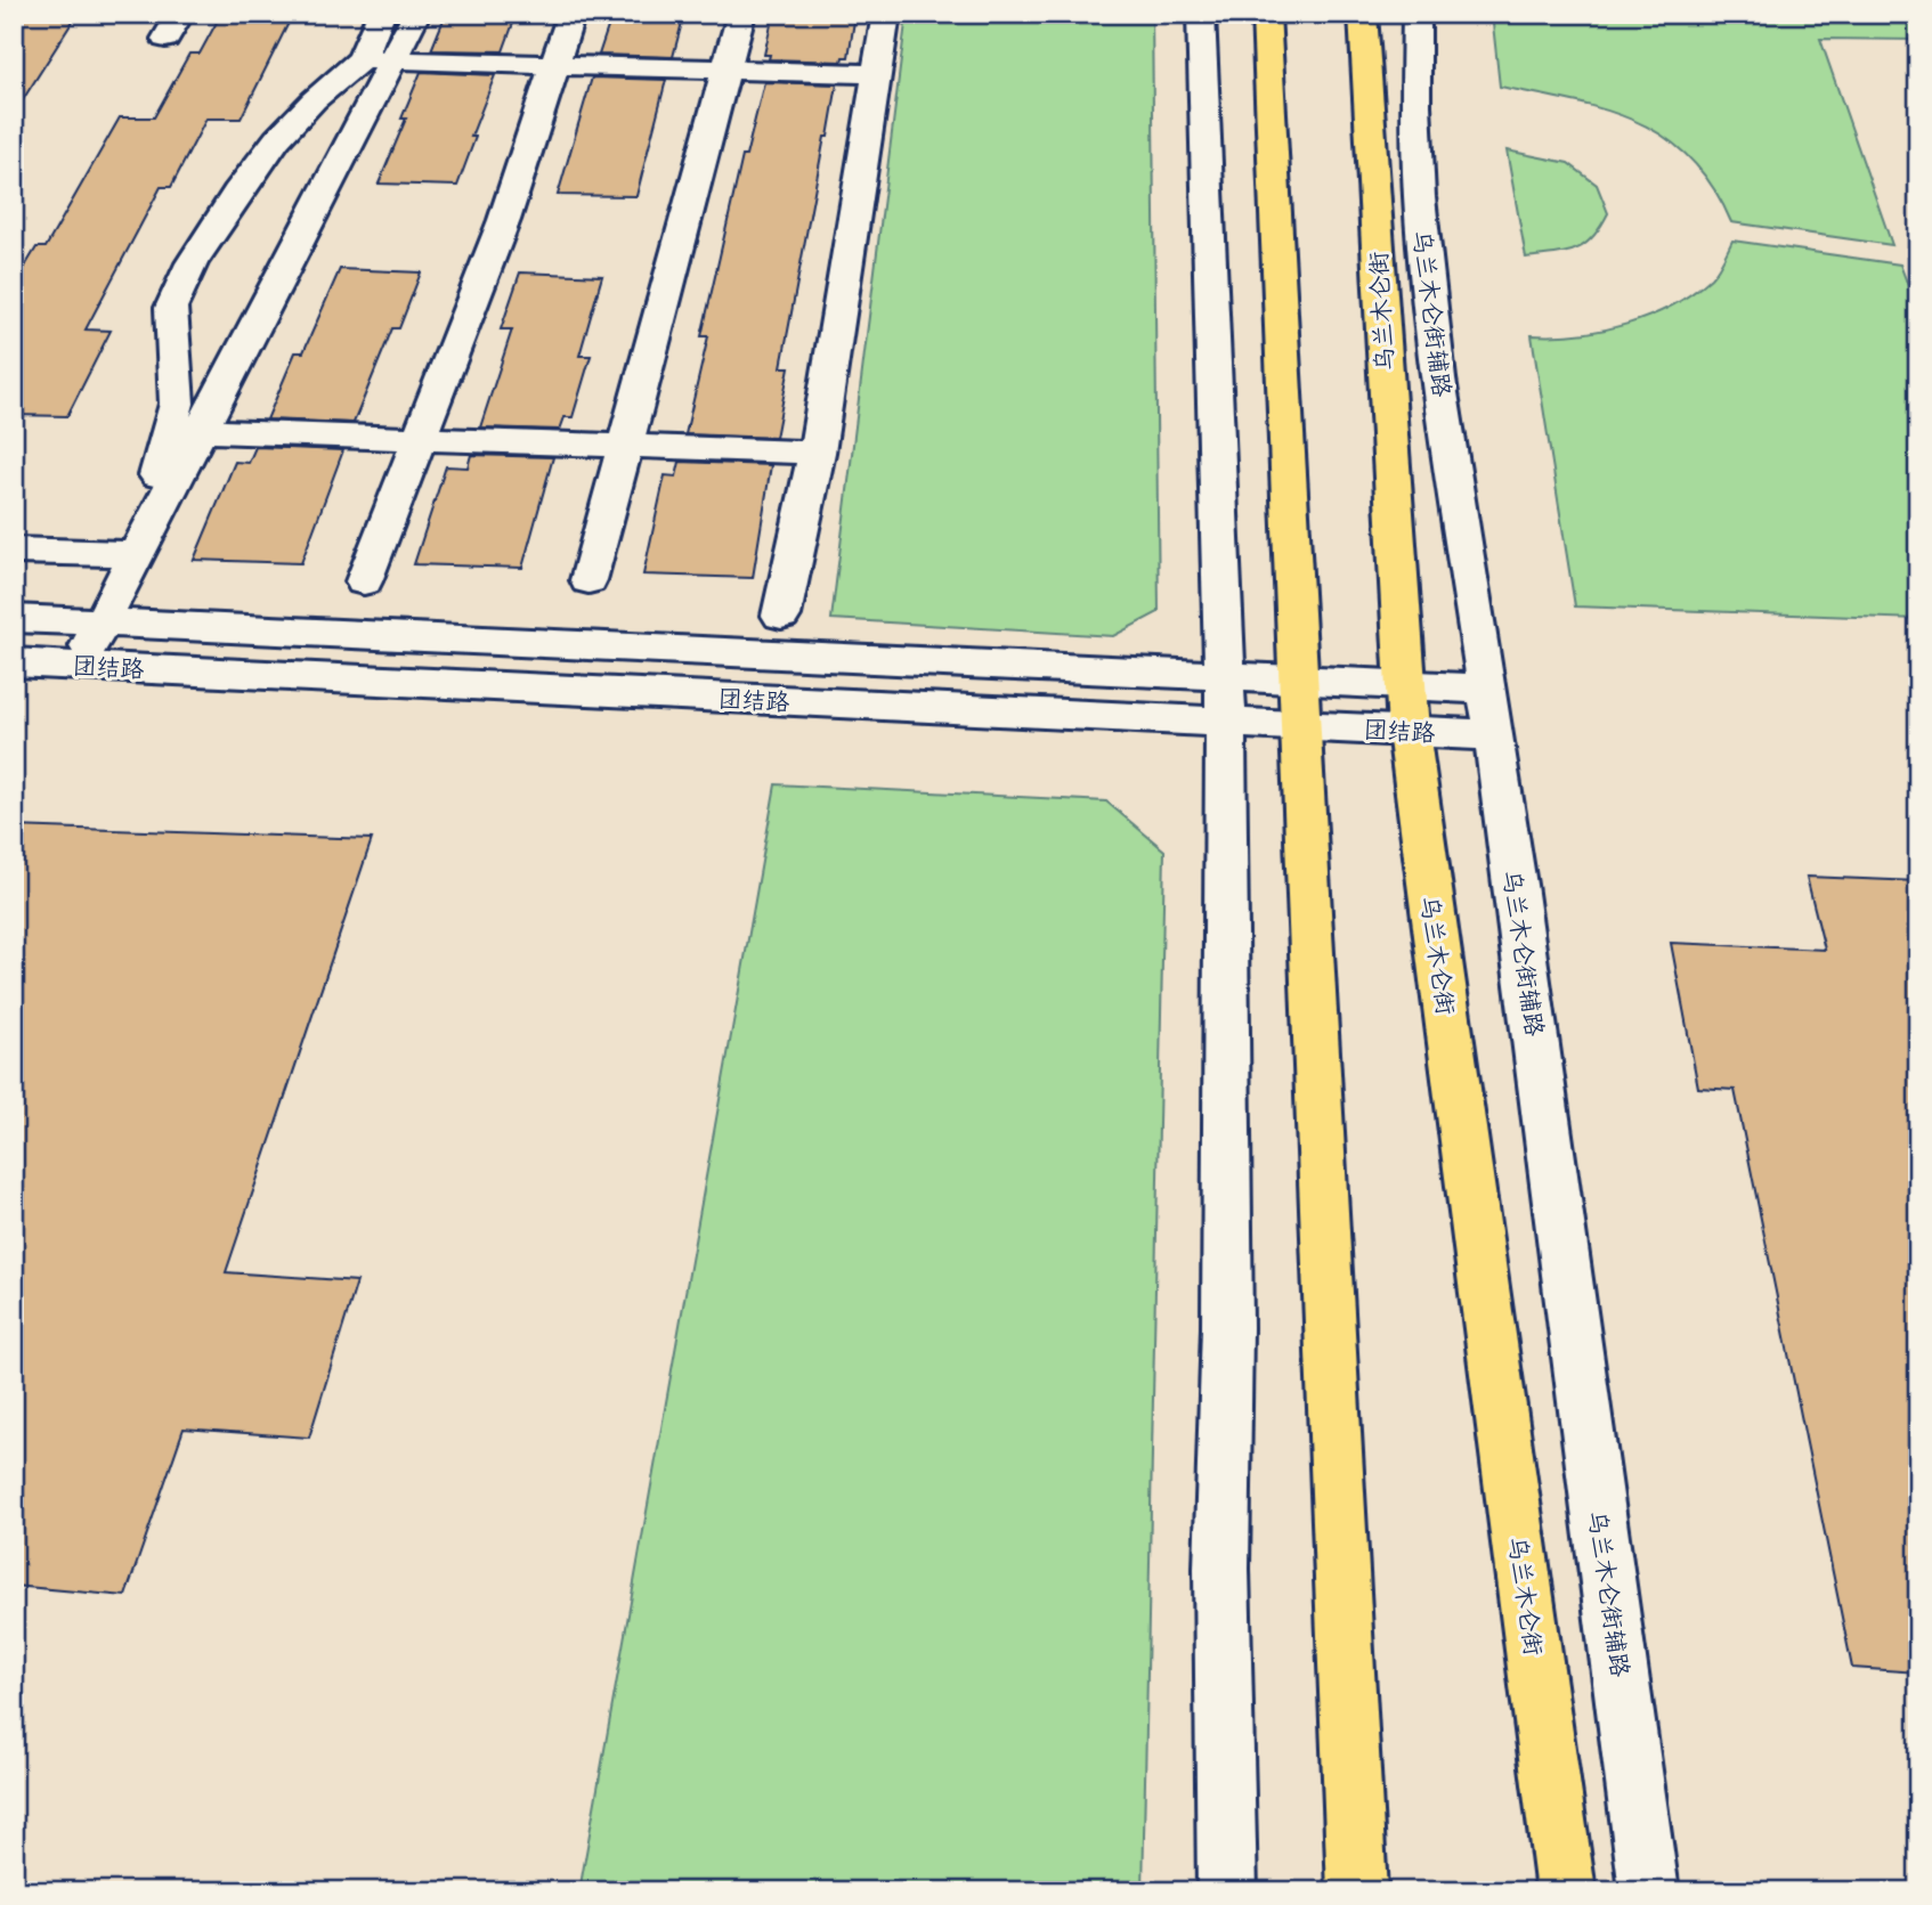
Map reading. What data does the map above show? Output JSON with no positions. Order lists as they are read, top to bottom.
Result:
{
  "streets": {
    "main road": ["乌兰木仑街"],
    "street": ["乌兰木仑街辅路", "团结路"]
  },
  "crossings": [
    ["乌兰木仑街", "团结路"],
    ["乌兰木仑街辅路", "团结路"]
  ]
}
